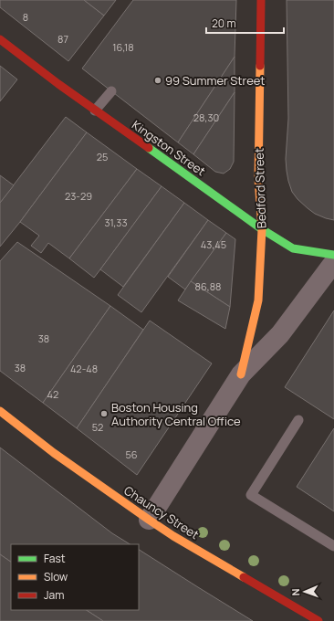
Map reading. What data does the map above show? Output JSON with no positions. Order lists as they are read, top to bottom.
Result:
{
  "streets": {
    "street": ["Kingston Street", "Bedford Street", "Chauncy Street"]
  },
  "crossings": [
    ["Kingston Street", "Bedford Street"],
    ["Bedford Street", "Chauncy Street"]
  ],
  "places": ["99 Summer Street", "Boston Housing Authority Central Office"],
  "house_numbers": [
    "8",
    "87",
    "16,18",
    "28,30",
    "25",
    "23-29",
    "31,33",
    "43,45",
    "86,88",
    "38",
    "38",
    "42-48",
    "42",
    "52",
    "56"
  ],
  "legend": ["Fast", "Slow", "Jam"],
  "scale_bar": "20 m",
  "north": "left"
}
